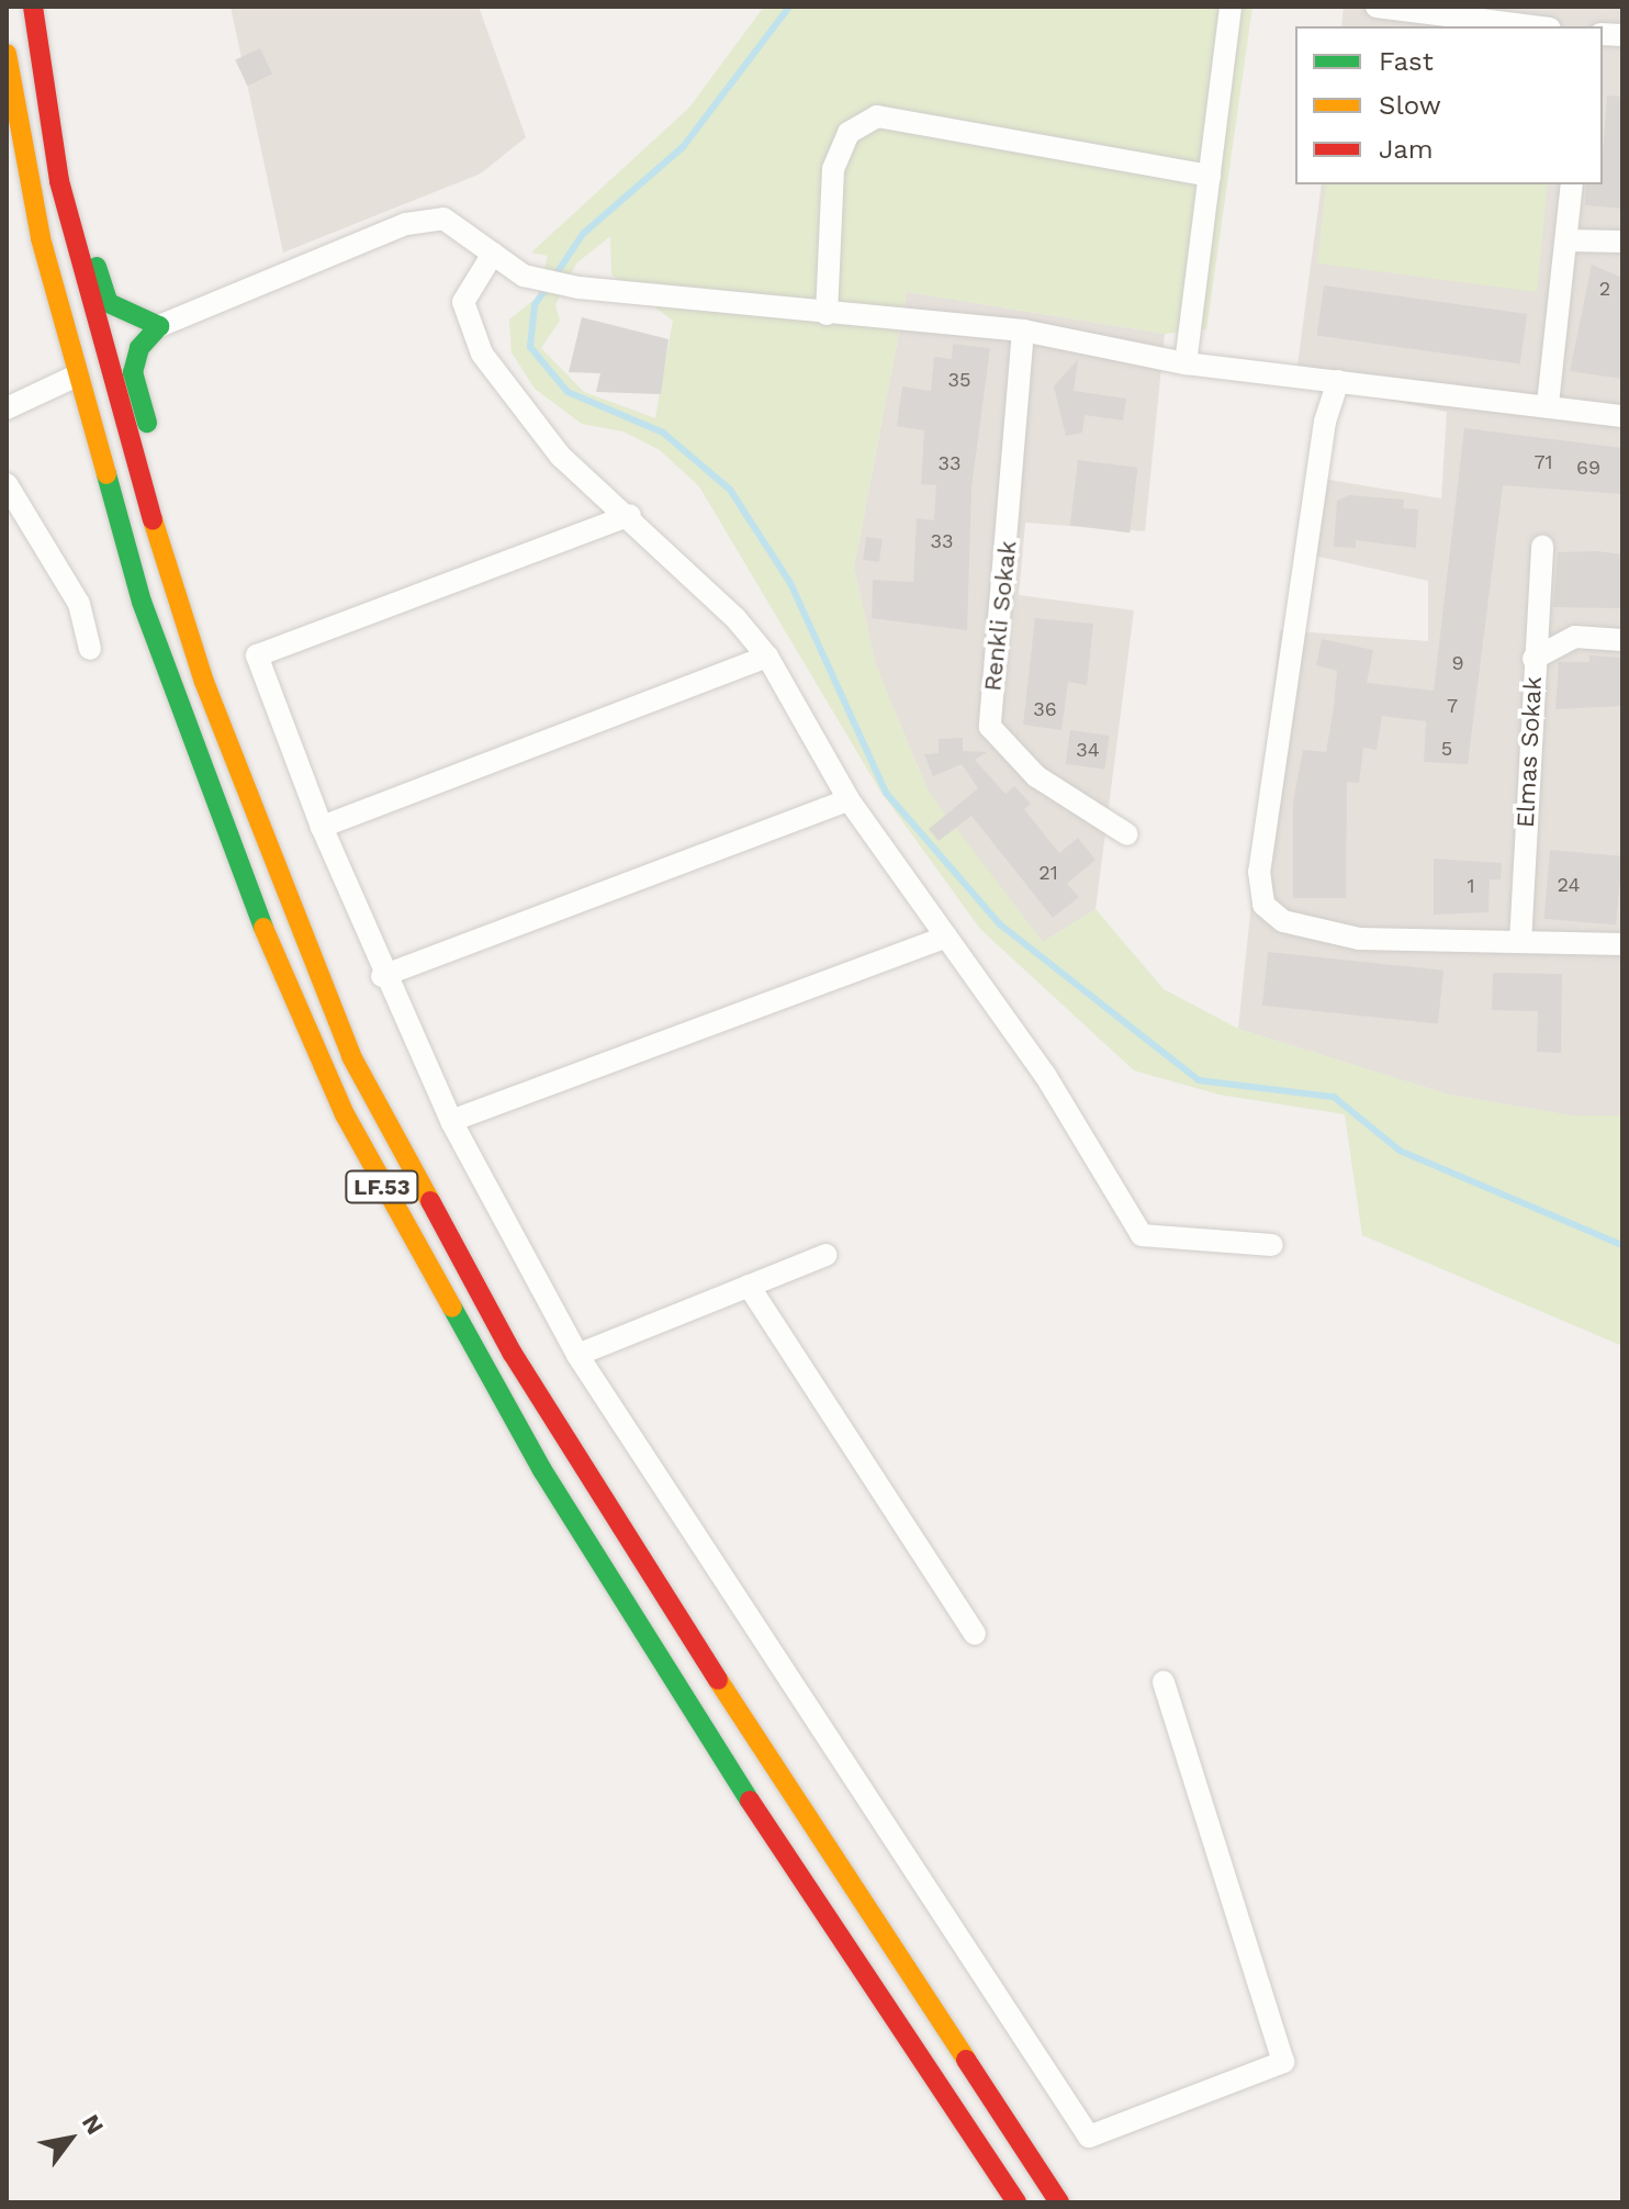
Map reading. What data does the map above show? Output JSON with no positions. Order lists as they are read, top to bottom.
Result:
{
  "streets": {
    "highway": ["LF.53"],
    "street": ["Renkli Sokak", "Elmas Sokak"]
  },
  "house_numbers": [
    "2",
    "35",
    "71",
    "33",
    "69",
    "33",
    "9",
    "7",
    "36",
    "5",
    "34",
    "21",
    "24",
    "1"
  ],
  "legend": ["Fast", "Slow", "Jam"],
  "north": "top right"
}
